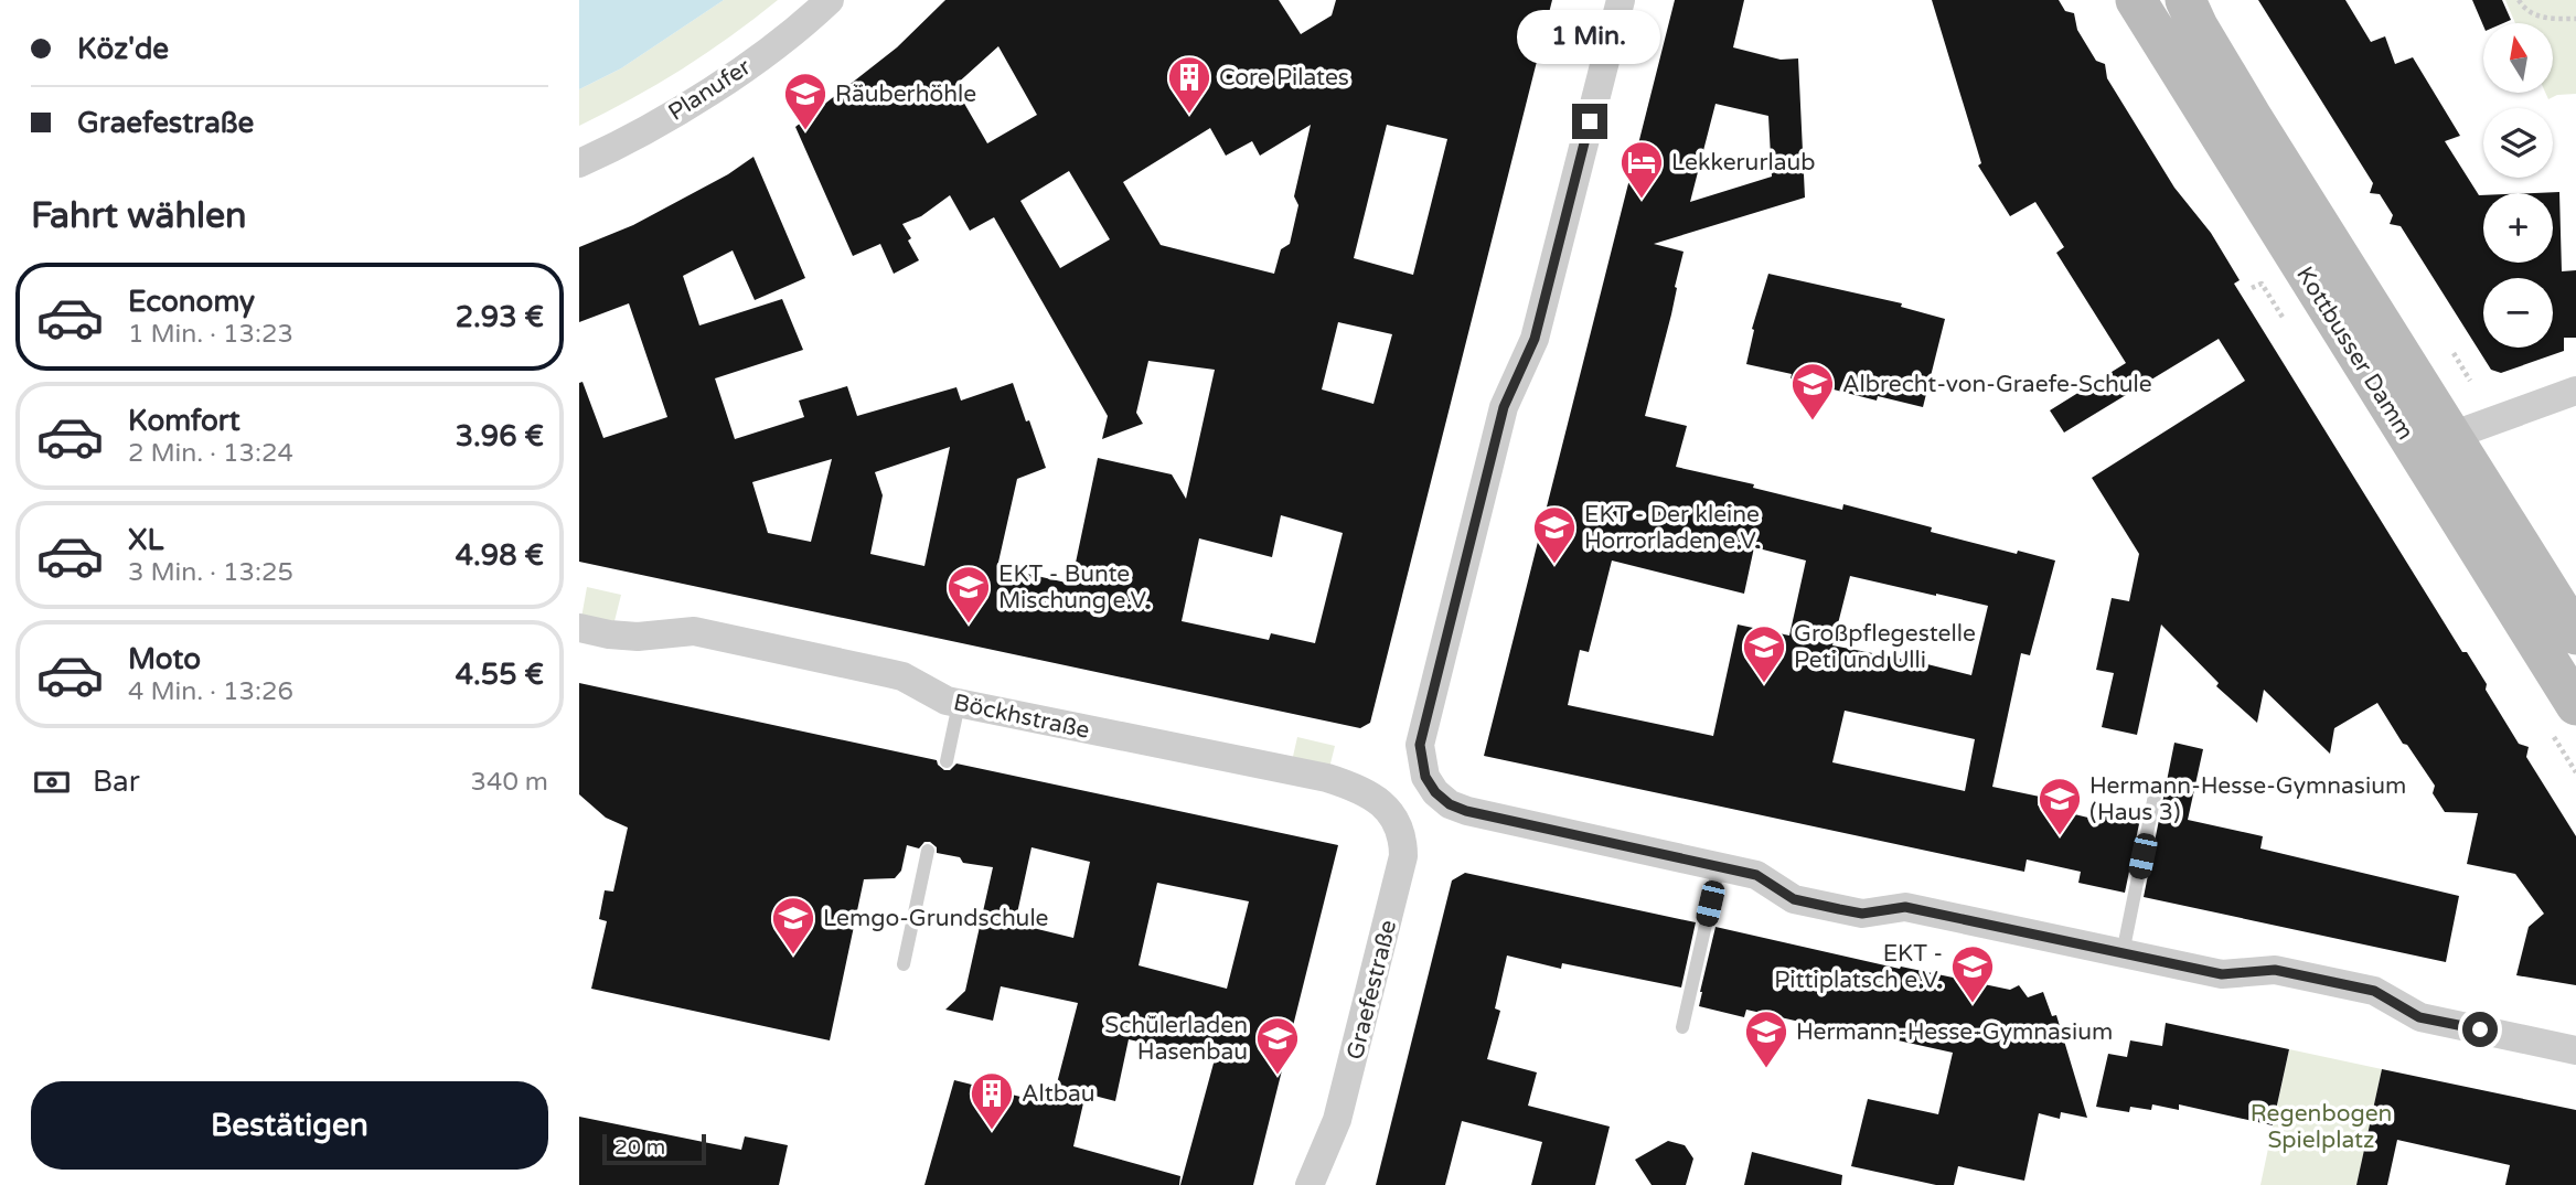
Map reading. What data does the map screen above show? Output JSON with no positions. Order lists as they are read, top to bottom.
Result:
{
  "streets": {
    "main road": ["Kottbusser Damm"],
    "street": ["Planufer", "Böckhstraße", "Graefestraße"]
  },
  "crossings": [
    ["Böckhstraße", "Graefestraße"]
  ],
  "parks": ["Regenbogen Spielplatz"],
  "places": {
    "building": ["Core Pilates", "Altbau"],
    "school or university": [
      "Räuberhöhle",
      "Albrecht-von-Graefe-Schule",
      "EKT - Der kleine Horrorladen e.V.",
      "EKT - Bunte Mischung e.V.",
      "Großpflegestelle Peti und Ulli",
      "Hermann-Hesse-Gymnasium (Haus 3)",
      "Lemgo-Grundschule",
      "EKT - Pittiplatsch e.V.",
      "Hermann-Hesse-Gymnasium",
      "Schülerladen Hasenbau"
    ],
    "hotel": ["Lekkerurlaub"]
  },
  "scale_bar": "20 m",
  "north": "top",
  "page": {
    "banner": ["Köz'de", "Graefestraße"],
    "bubble": "1 Min.",
    "map_buttons": ["+", "−"],
    "heading": "Fahrt wählen",
    "list": [
      {
        "name": "Economy",
        "note": "1 Min. · 13:23",
        "value": "2.93 €"
      },
      {
        "name": "Komfort",
        "note": "2 Min. · 13:24",
        "value": "3.96 €"
      },
      {
        "name": "XL",
        "note": "3 Min. · 13:25",
        "value": "4.98 €"
      },
      {
        "name": "Moto",
        "note": "4 Min. · 13:26",
        "value": "4.55 €"
      }
    ],
    "pay": ["Bar", "340 m"],
    "buttons": "Bestätigen",
    "scale": "20 m"
  }
}
